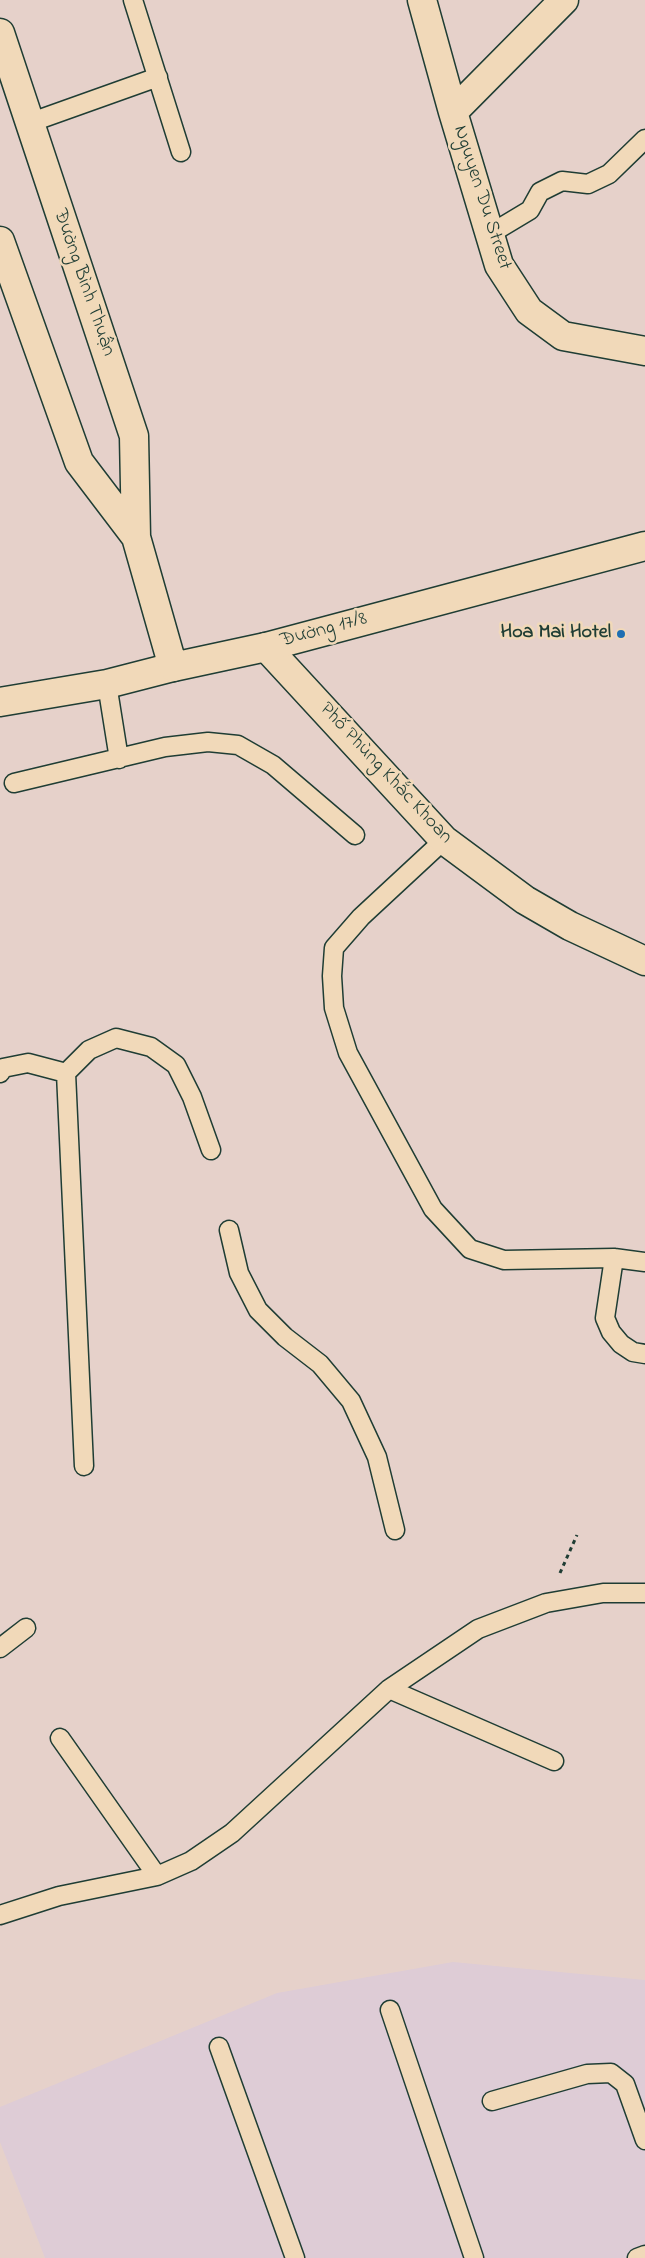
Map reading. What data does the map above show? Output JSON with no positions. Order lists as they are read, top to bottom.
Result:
{
  "streets": {
    "main road": [
      "Nguyen Du Street",
      "Đường Bình Thuận",
      "Đường 17/8",
      "Phố Phùng Khắc Khoan"
    ]
  },
  "crossings": [
    ["Đường Bình Thuận", "Đường 17/8"],
    ["Đường 17/8", "Phố Phùng Khắc Khoan"]
  ],
  "places": ["Hoa Mai Hotel"]
}
